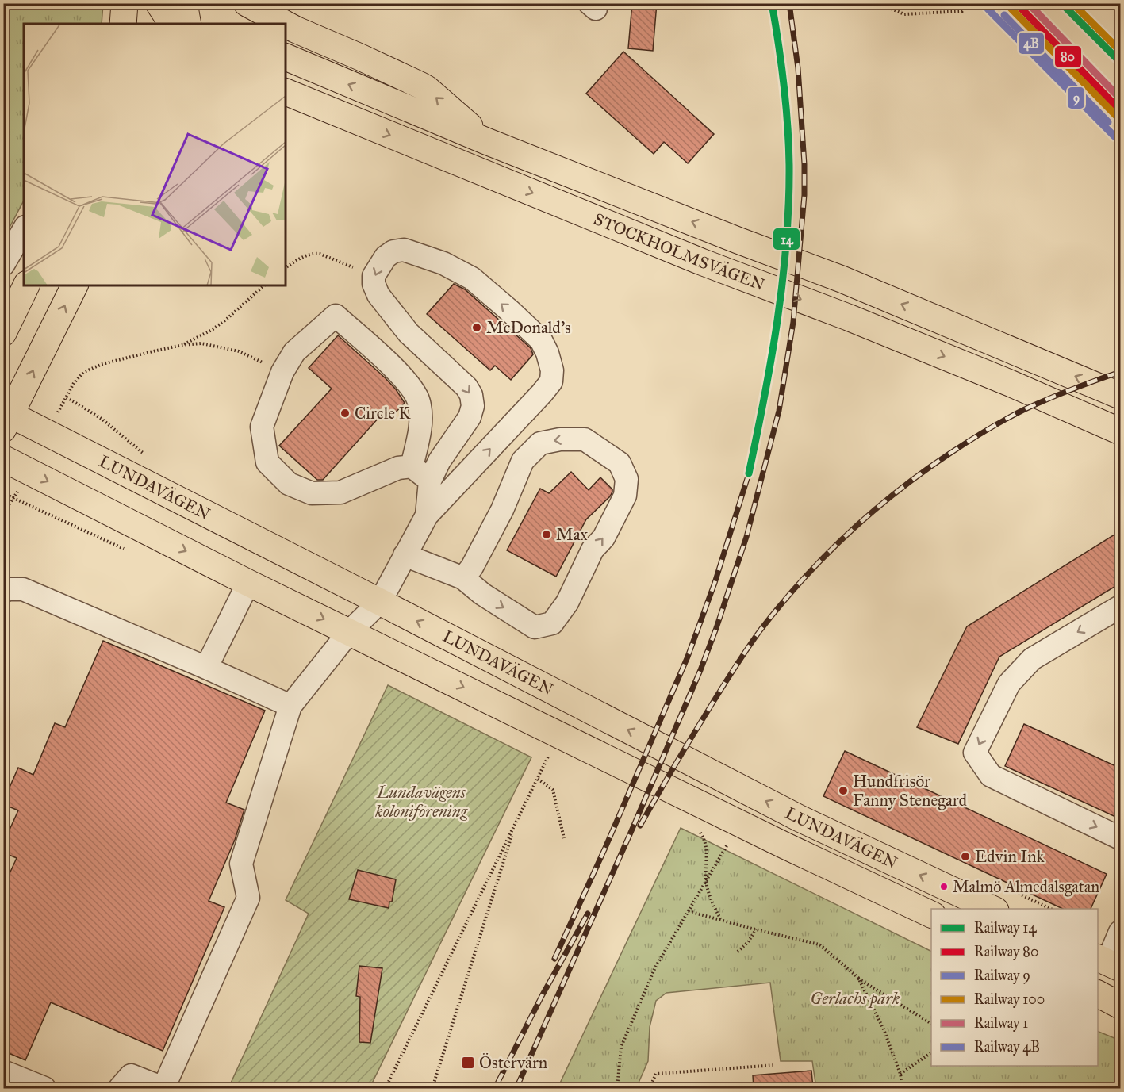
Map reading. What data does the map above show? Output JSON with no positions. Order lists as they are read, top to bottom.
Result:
{
  "streets": {
    "main road": ["STOCKHOLMSVÄGEN", "LUNDAVÄGEN"]
  },
  "parks": ["Lundavägens koloniförening", "Gerlachs park"],
  "places": {
    "other": [
      "McDonald's",
      "Circle K",
      "Max",
      "Hundfrisör Fanny Stenegard",
      "Edvin Ink",
      "Malmö Almedalsgatan"
    ],
    "transit": ["Östervärn"]
  },
  "lines": [
    "rail line 14",
    "rail line 80",
    "rail line 100",
    "rail line 1",
    "rail line 9",
    "rail line 4B"
  ],
  "legend": [
    "Railway 14",
    "Railway 80",
    "Railway 9",
    "Railway 100",
    "Railway 1",
    "Railway 4B"
  ]
}
